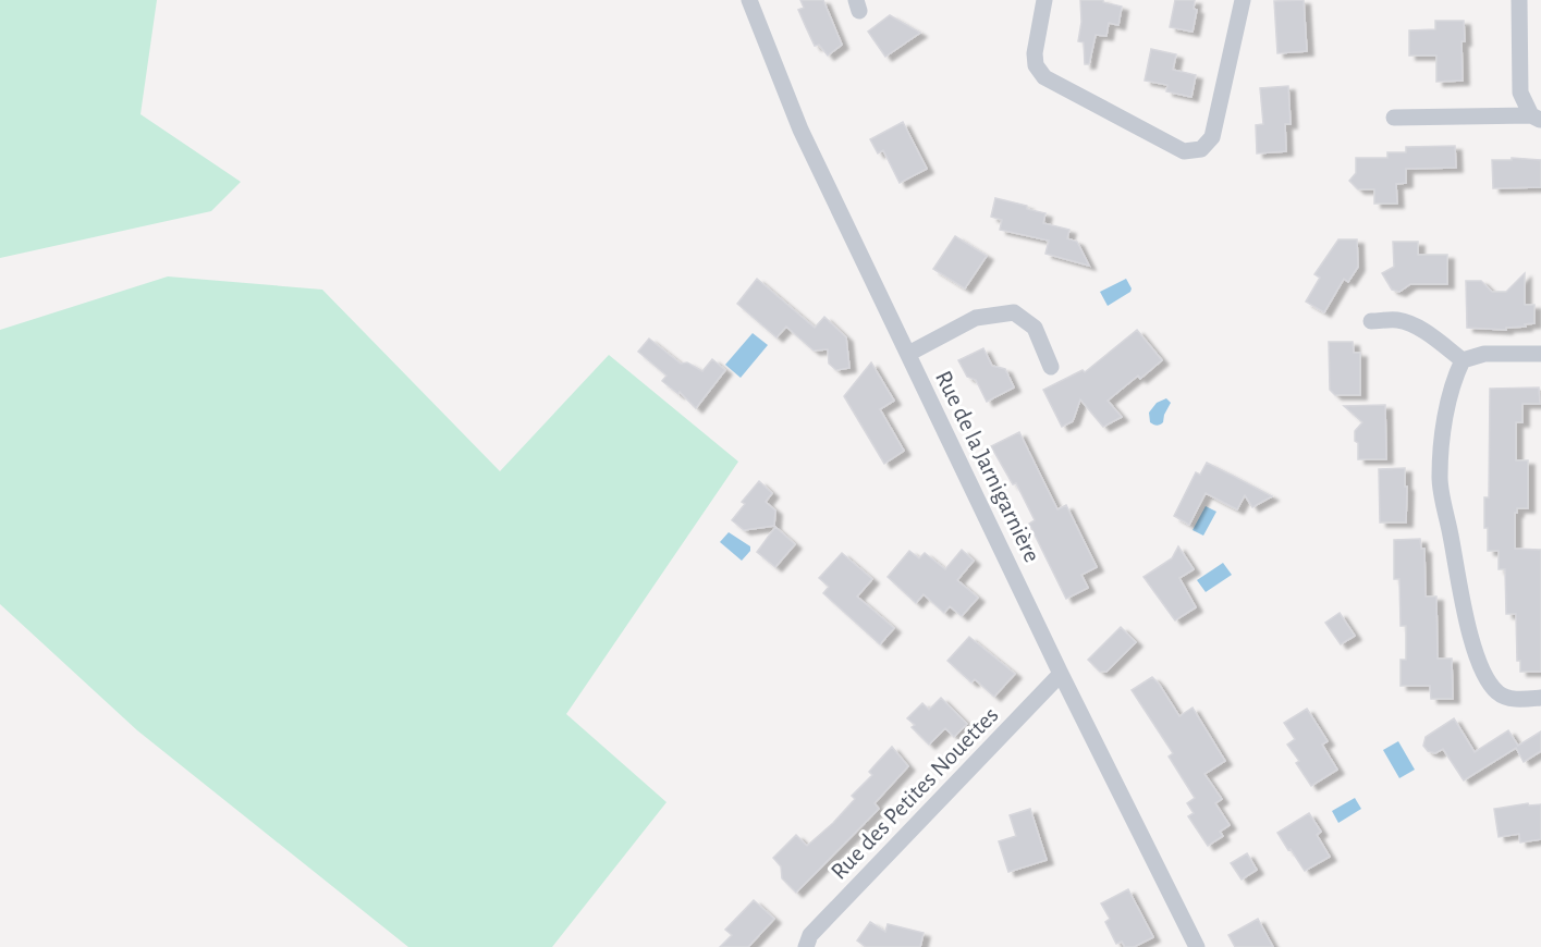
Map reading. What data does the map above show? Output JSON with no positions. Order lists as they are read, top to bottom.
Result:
{
  "streets": {
    "street": ["Rue de la Jarnigarnière", "Rue des Petites Nouettes"]
  },
  "crossings": [
    ["Rue de la Jarnigarnière", "Rue des Petites Nouettes"]
  ]
}
